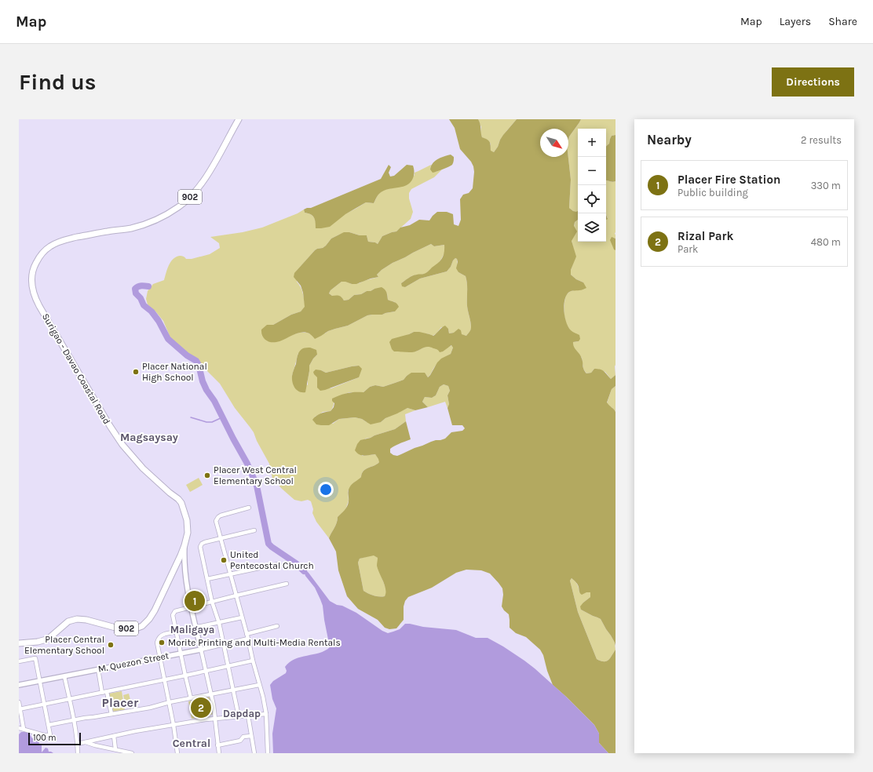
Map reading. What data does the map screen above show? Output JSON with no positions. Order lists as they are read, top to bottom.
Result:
{
  "streets": {
    "highway": ["902", "Surigao - Davao Coastal Road"],
    "street": ["M. Quezon Street"]
  },
  "districts": [
    "Magsaysay",
    "Maligaya",
    "Placer",
    "Dapdap",
    "Central"
  ],
  "places": [
    "Placer National High School",
    "Placer West Central Elementary School",
    "United Pentecostal Church",
    "Morite Printing and Multi-Media Rentals",
    "Placer Central Elementary School"
  ],
  "scale_bar": "100 m",
  "north": "bottom right",
  "page": {
    "header": "Map",
    "nav": ["Map", "Layers", "Share"],
    "buttons": "Directions",
    "title": "Find us",
    "heading": ["Nearby", "2 results"],
    "map_buttons": ["+", "−"],
    "list": [
      {
        "mark": "1",
        "name": "Placer Fire Station",
        "note": "Public building",
        "value": "330 m"
      },
      {
        "mark": "2",
        "name": "Rizal Park",
        "note": "Park",
        "value": "480 m"
      }
    ],
    "pins": ["1", "2"],
    "scale": "100 m"
  }
}
